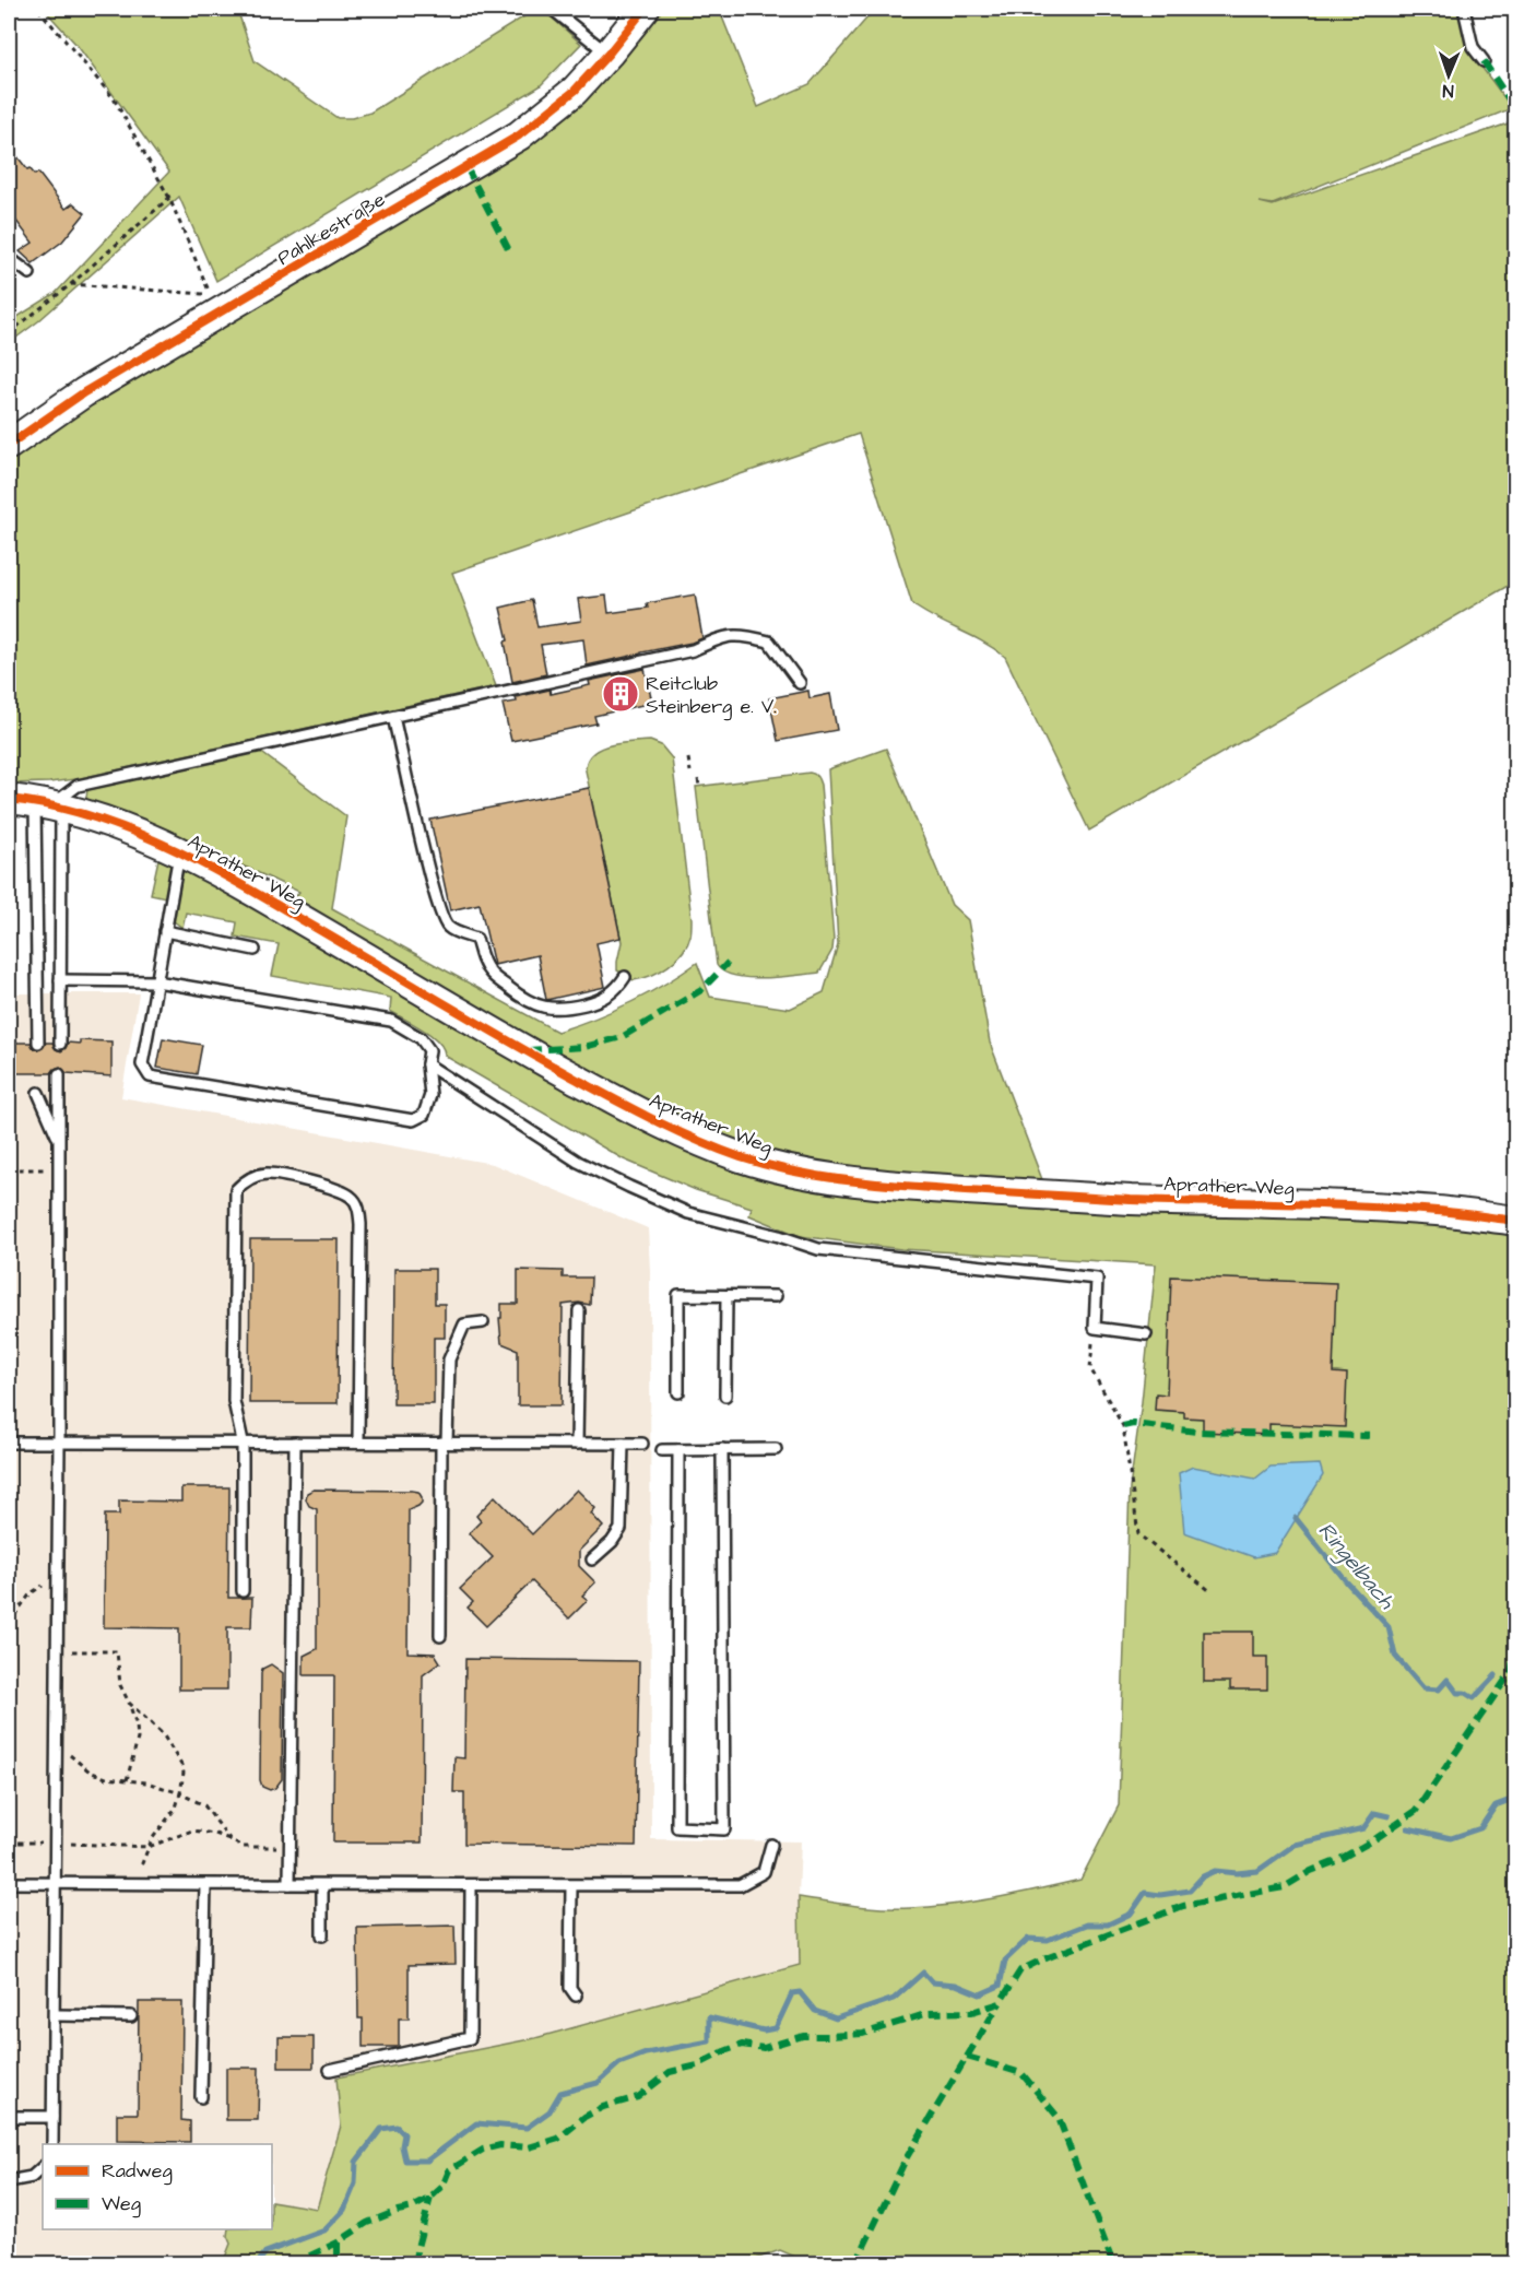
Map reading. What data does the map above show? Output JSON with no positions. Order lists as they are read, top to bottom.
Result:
{
  "streets": {
    "street": ["Pahlkestraße", "Aprather Weg"]
  },
  "water": ["Ringelbach"],
  "places": {
    "building": ["Reitclub Steinberg e. V."]
  },
  "legend": ["Radweg", "Weg"],
  "north": "bottom"
}
